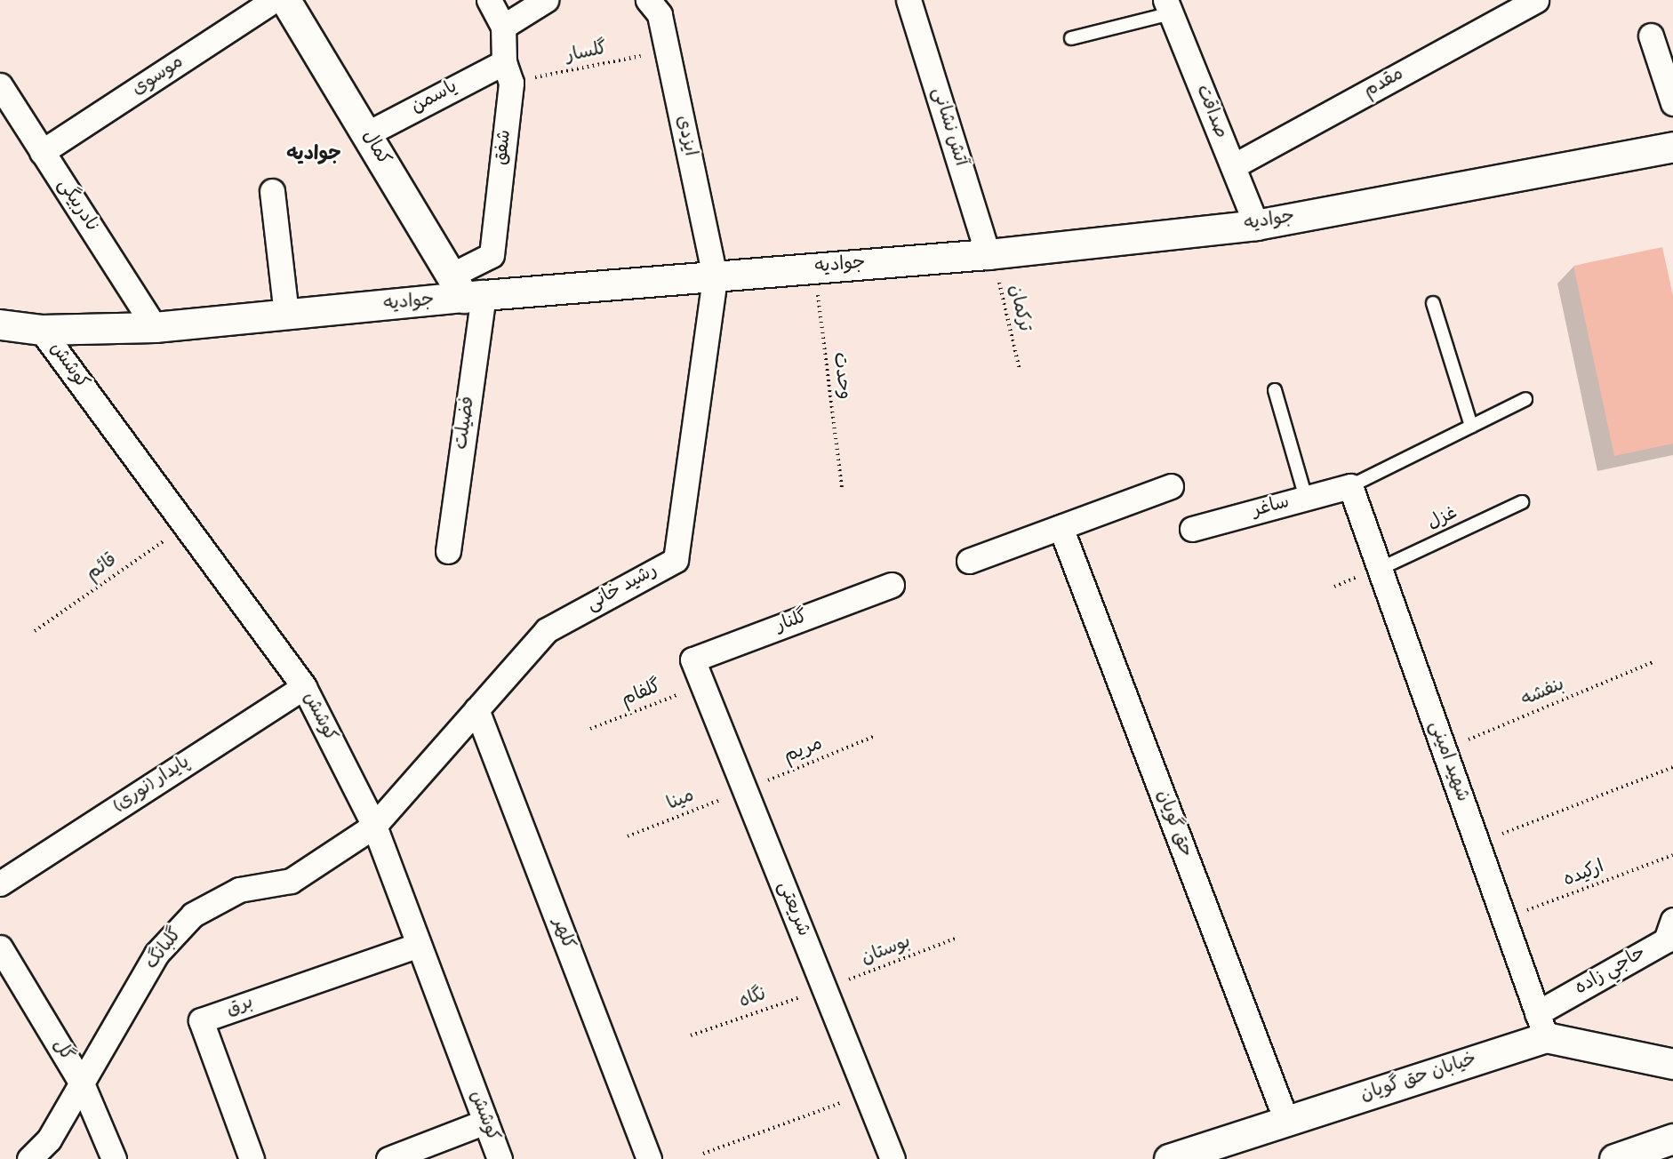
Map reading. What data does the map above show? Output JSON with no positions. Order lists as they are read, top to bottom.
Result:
{
  "streets": {
    "main road": ["کمال", "جوادیه", "خیابان حق گویان"],
    "street": [
      "موسوی",
      "مقدم",
      "یاسمن",
      "صداقت",
      "آتش نشانی",
      "ایزدی",
      "شفق",
      "نادربیگی",
      "کوشش",
      "فضیلت",
      "ساغر",
      "رشید خانی",
      "گلنار",
      "شهید امینی",
      "پایدار (نوری)",
      "حق گویان",
      "شریعتی",
      "کلهر",
      "گلبانگ",
      "حاجي زاده",
      "برق",
      "گل"
    ],
    "lane": ["غزل"],
    "path": [
      "گلسار",
      "ترکمان",
      "وحدت",
      "قائم",
      "بنفشه",
      "گلفام",
      "مریم",
      "مینا",
      "ارکیده",
      "بوستان",
      "نگاه"
    ]
  },
  "crossings": [
    ["گلسار", "یاسمن"],
    ["گلسار", "ایزدی"],
    ["گلسار", "شفق"],
    ["موسوی", "نادربیگی"],
    ["مقدم", "صداقت"],
    ["یاسمن", "شفق"],
    ["یاسمن", "کمال"],
    ["صداقت", "جوادیه"],
    ["آتش نشانی", "جوادیه"],
    ["آتش نشانی", "ترکمان"],
    ["ایزدی", "جوادیه"],
    ["ایزدی", "رشید خانی"],
    ["شفق", "کمال"],
    ["شفق", "جوادیه"],
    ["شفق", "فضیلت"],
    ["کمال", "جوادیه"],
    ["کمال", "فضیلت"],
    ["نادربیگی", "جوادیه"],
    ["جوادیه", "ترکمان"],
    ["جوادیه", "کوشش"],
    ["جوادیه", "وحدت"],
    ["جوادیه", "فضیلت"],
    ["جوادیه", "رشید خانی"],
    ["کوشش", "قائم"],
    ["کوشش", "رشید خانی"],
    ["کوشش", "پایدار (نوری)"],
    ["کوشش", "گلبانگ"],
    ["کوشش", "برق"],
    ["ساغر", "شهید امینی"],
    ["غزل", "شهید امینی"],
    ["رشید خانی", "کلهر"],
    ["رشید خانی", "گلبانگ"],
    ["گلنار", "شریعتی"],
    ["بنفشه", "شهید امینی"],
    ["گلفام", "شریعتی"],
    ["مریم", "مینا"],
    ["مریم", "شریعتی"],
    ["شهید امینی", "ارکیده"],
    ["شهید امینی", "حاجي زاده"],
    ["شهید امینی", "خیابان حق گویان"],
    ["مینا", "شریعتی"],
    ["حق گویان", "خیابان حق گویان"],
    ["شریعتی", "بوستان"],
    ["شریعتی", "نگاه"],
    ["گلبانگ", "گل"],
    ["بوستان", "نگاه"],
    ["حاجي زاده", "خیابان حق گویان"]
  ],
  "districts": ["جوادیه"]
}
